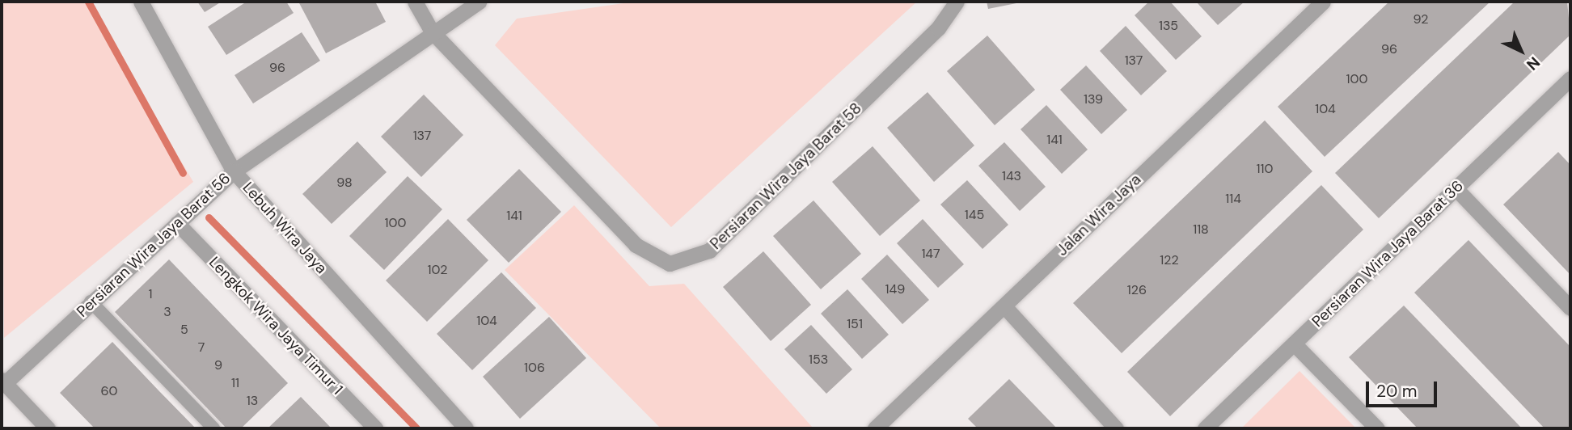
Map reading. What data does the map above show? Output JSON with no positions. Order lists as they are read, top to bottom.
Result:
{
  "streets": {
    "street": [
      "Persiaran Wira Jaya Barat 58",
      "Jalan Wira Jaya",
      "Lebuh Wira Jaya",
      "Persiaran Wira Jaya Barat 56",
      "Persiaran Wira Jaya Barat 36",
      "Lengkok Wira Jaya Timur 1"
    ]
  },
  "crossings": [
    ["Persiaran Wira Jaya Barat 58", "Persiaran Wira Jaya Barat 56"],
    ["Lebuh Wira Jaya", "Persiaran Wira Jaya Barat 56"],
    ["Persiaran Wira Jaya Barat 56", "Lengkok Wira Jaya Timur 1"]
  ],
  "house_numbers": [
    "92",
    "135",
    "96",
    "137",
    "96",
    "100",
    "139",
    "104",
    "137",
    "141",
    "110",
    "143",
    "98",
    "114",
    "145",
    "141",
    "100",
    "118",
    "147",
    "122",
    "102",
    "149",
    "126",
    "1",
    "3",
    "104",
    "151",
    "5",
    "7",
    "153",
    "9",
    "106",
    "11",
    "60",
    "13"
  ],
  "scale_bar": "20 m",
  "north": "bottom right"
}
